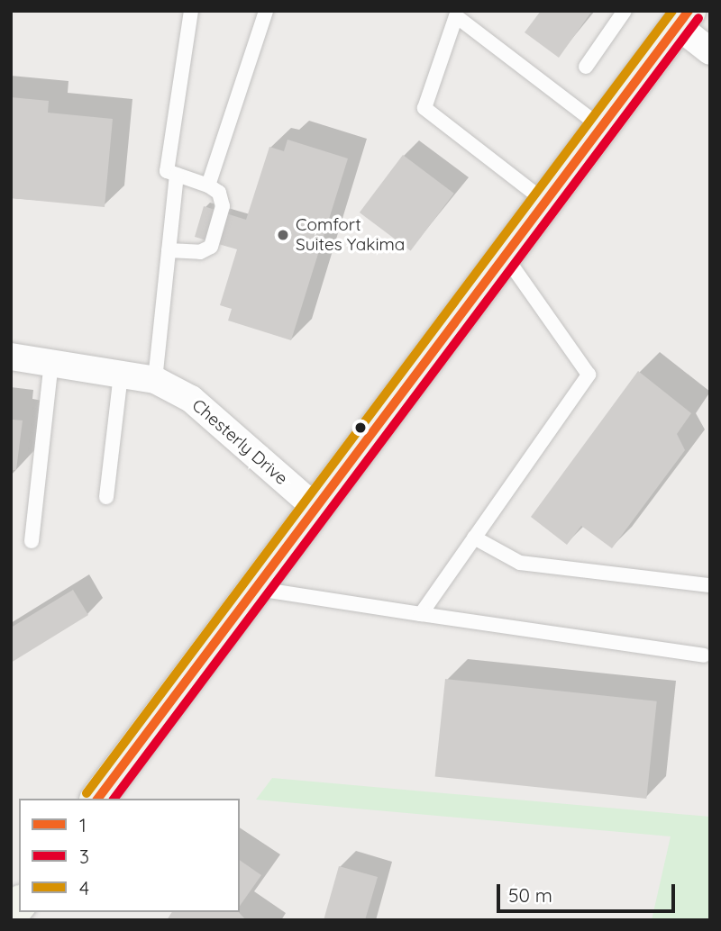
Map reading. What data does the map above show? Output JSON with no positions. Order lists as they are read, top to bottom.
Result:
{
  "streets": {
    "street": ["Chesterly Drive"]
  },
  "places": ["Comfort Suites Yakima"],
  "lines": ["transit line 1", "transit line 4", "transit line 3"],
  "legend": ["1", "3", "4"],
  "scale_bar": "50 m"
}
